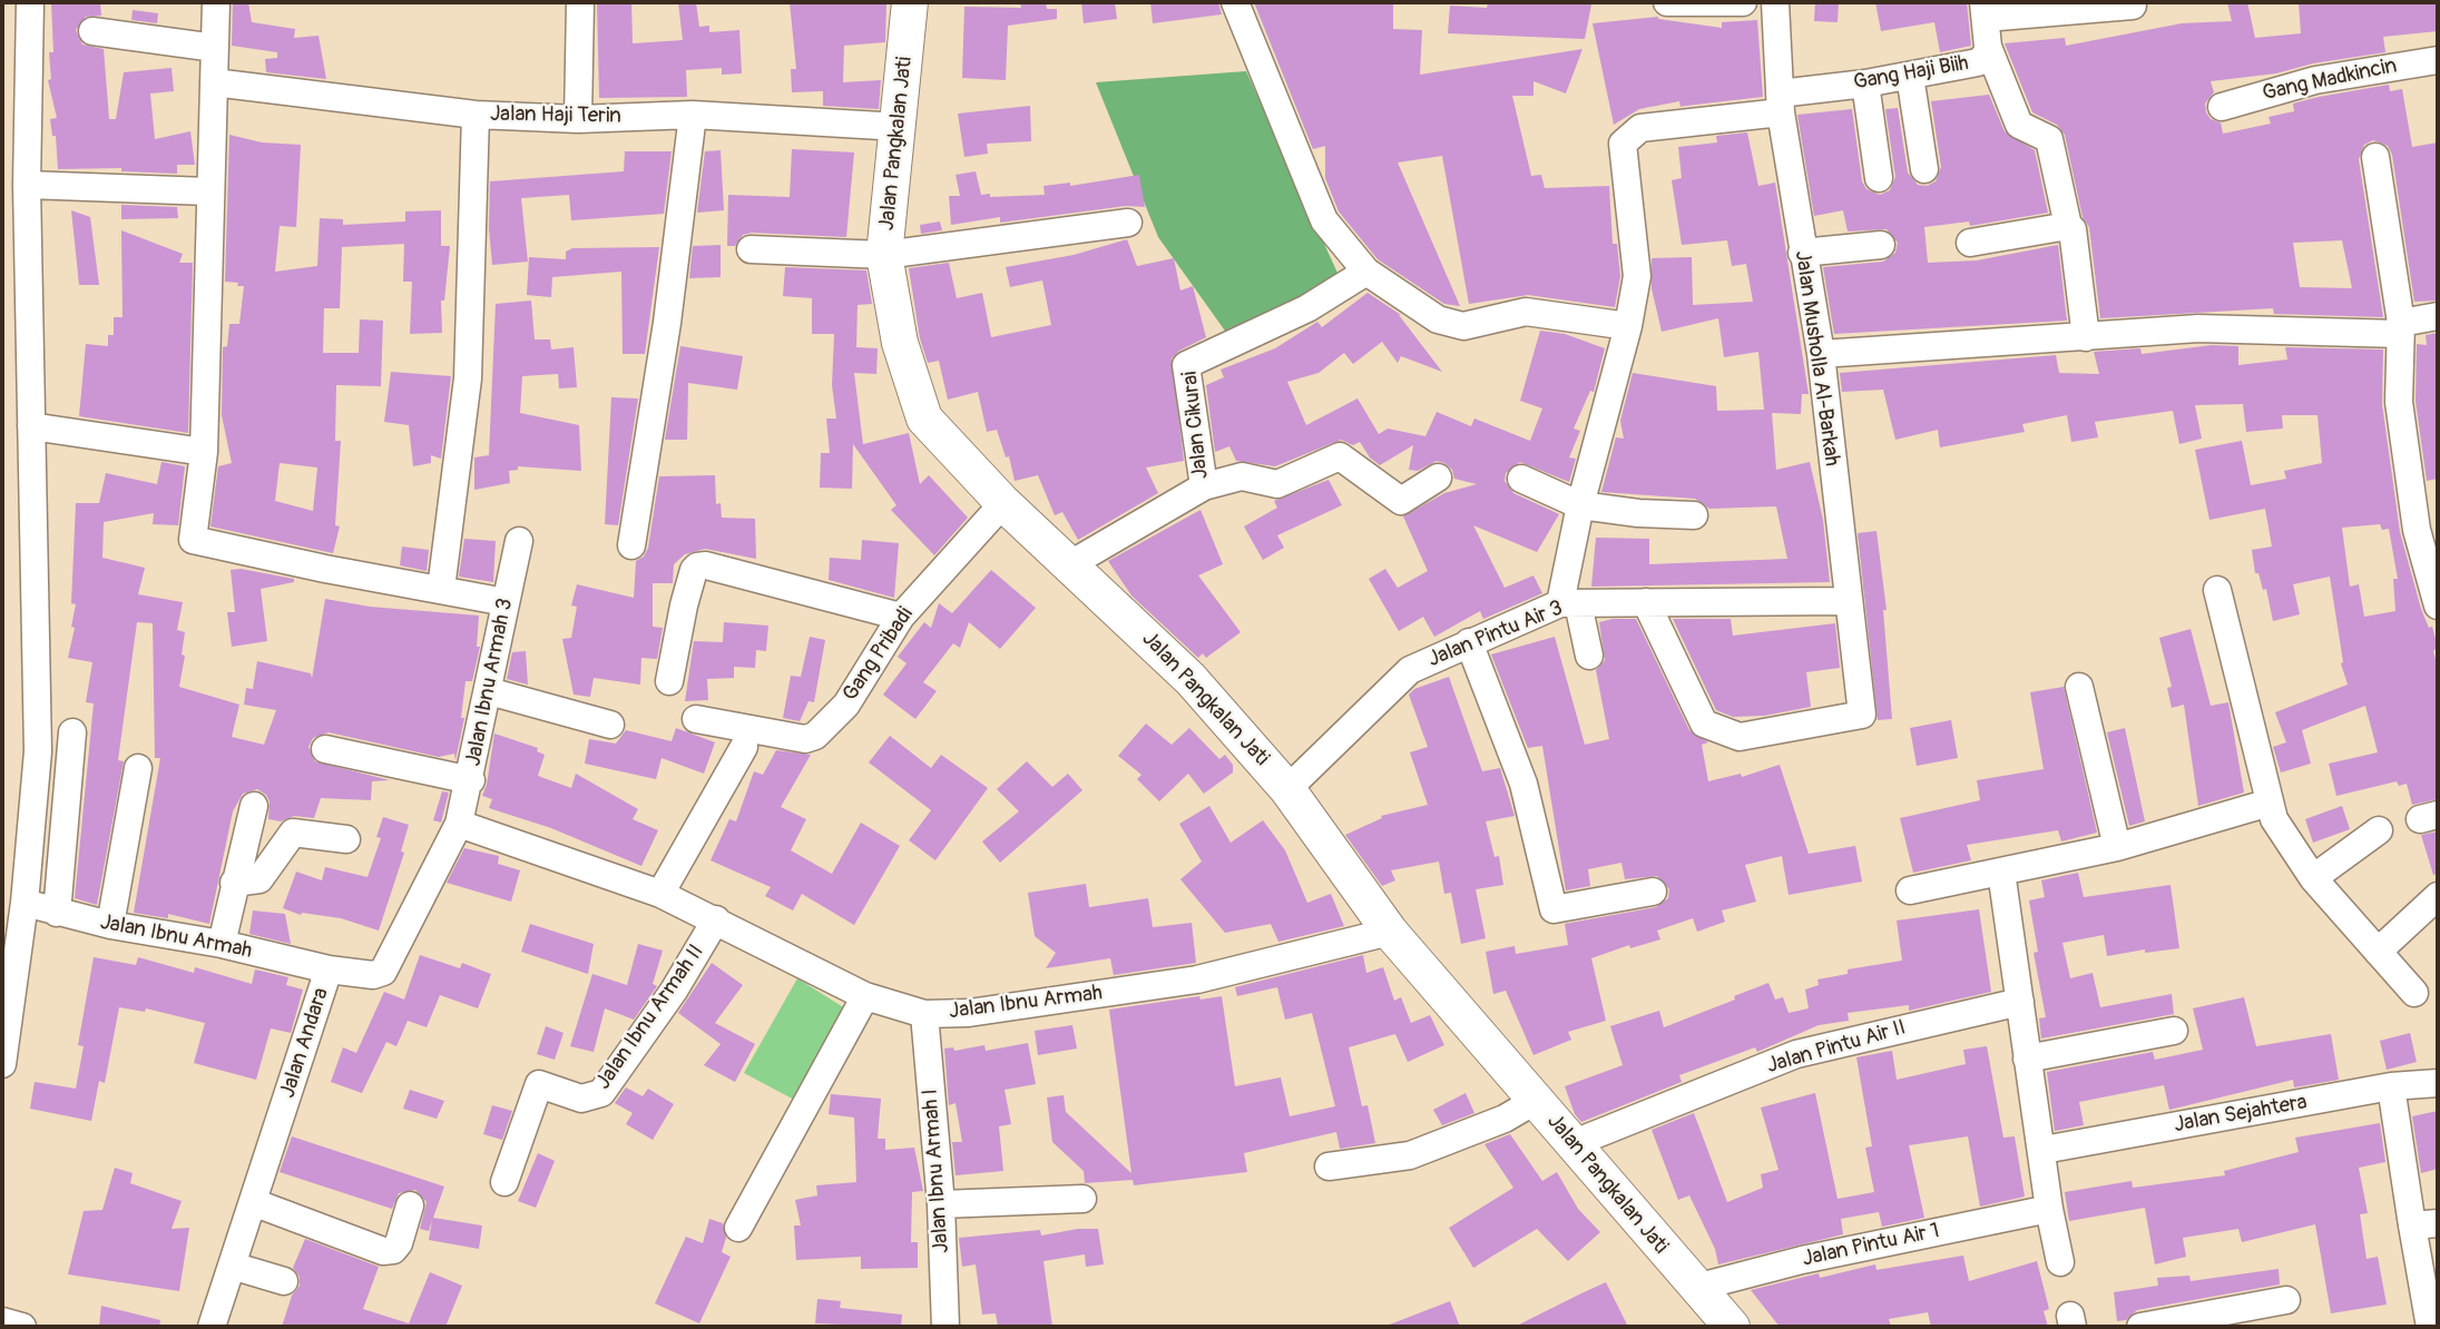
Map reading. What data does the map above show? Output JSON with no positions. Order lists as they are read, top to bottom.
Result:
{
  "streets": {
    "main road": ["Jalan Pangkalan Jati"],
    "street": [
      "Gang Haji Biih",
      "Gang Madkincin",
      "Jalan Haji Terin",
      "Jalan Musholla Al-Barkah",
      "Jalan Cikurai",
      "Jalan Pintu Air 3",
      "Gang Pribadi",
      "Jalan Ibnu Armah 3",
      "Jalan Ibnu Armah",
      "Jalan Ibnu Armah II",
      "Jalan Andara",
      "Jalan Pintu Air II",
      "Jalan Sejahtera",
      "Jalan Ibnu Armah I",
      "Jalan Pintu Air 1"
    ]
  },
  "crossings": [
    ["Gang Haji Biih", "Jalan Musholla Al-Barkah"],
    ["Jalan Haji Terin", "Jalan Pangkalan Jati"],
    ["Jalan Pangkalan Jati", "Jalan Cikurai"],
    ["Jalan Pangkalan Jati", "Jalan Pintu Air 3"],
    ["Jalan Pangkalan Jati", "Gang Pribadi"],
    ["Jalan Pangkalan Jati", "Jalan Ibnu Armah"],
    ["Jalan Pangkalan Jati", "Jalan Pintu Air II"],
    ["Jalan Pangkalan Jati", "Jalan Pintu Air 1"],
    ["Jalan Musholla Al-Barkah", "Jalan Pintu Air 3"],
    ["Jalan Ibnu Armah 3", "Jalan Ibnu Armah"],
    ["Jalan Ibnu Armah 3", "Jalan Andara"],
    ["Jalan Ibnu Armah", "Jalan Ibnu Armah II"],
    ["Jalan Ibnu Armah", "Jalan Andara"],
    ["Jalan Ibnu Armah", "Jalan Ibnu Armah I"]
  ]
}
